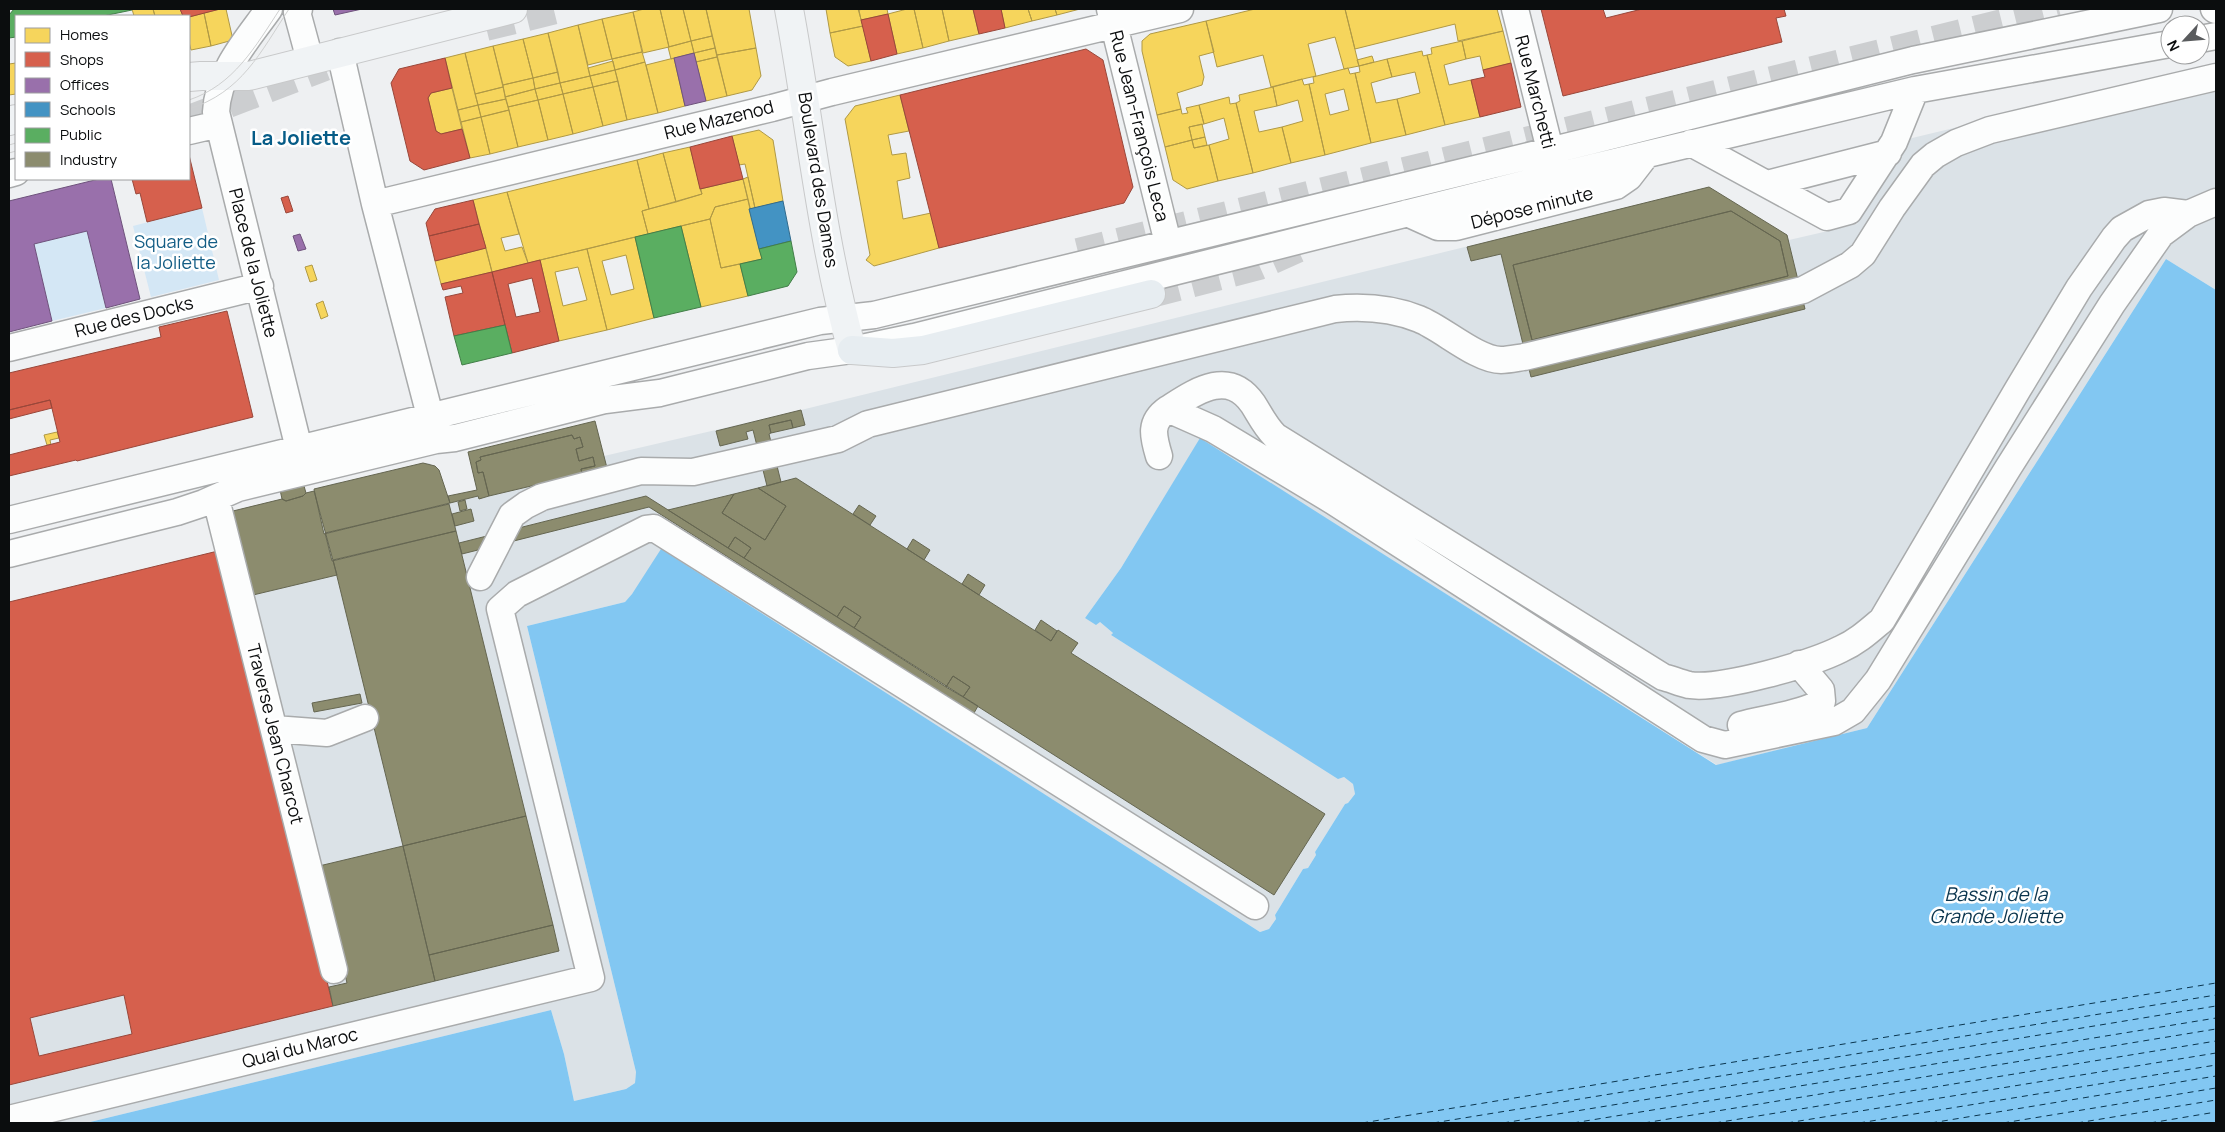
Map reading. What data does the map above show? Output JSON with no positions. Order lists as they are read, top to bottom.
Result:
{
  "streets": {
    "main road": ["Boulevard des Dames"],
    "street": [
      "Rue Marchetti",
      "Rue Mazenod",
      "Rue Jean-François Leca",
      "Dépose minute",
      "Place de la Joliette",
      "Rue des Docks",
      "Traverse Jean Charcot",
      "Quai du Maroc"
    ]
  },
  "crossings": [
    ["Rue Mazenod", "Rue Jean-François Leca"],
    ["Rue Mazenod", "Boulevard des Dames"],
    ["Place de la Joliette", "Rue des Docks"]
  ],
  "districts": ["La Joliette"],
  "water": ["Bassin de la Grande Joliette"],
  "parks": ["Square de la Joliette"],
  "legend": [
    "Homes",
    "Shops",
    "Offices",
    "Schools",
    "Public",
    "Industry"
  ],
  "north": "bottom left"
}
